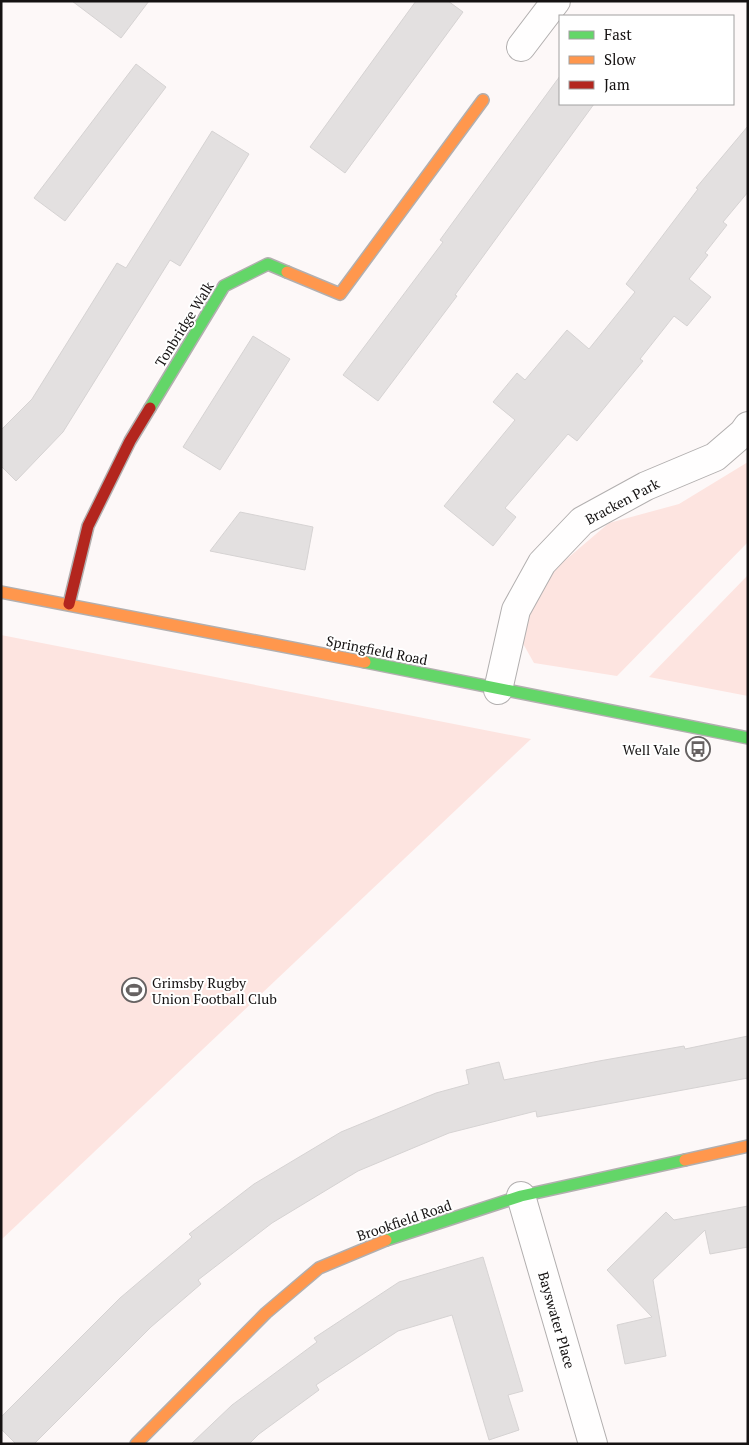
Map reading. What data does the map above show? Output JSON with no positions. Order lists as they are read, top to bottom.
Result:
{
  "streets": {
    "street": [
      "Tonbridge Walk",
      "Bracken Park",
      "Springfield Road",
      "Brookfield Road",
      "Bayswater Place"
    ]
  },
  "crossings": [
    ["Tonbridge Walk", "Springfield Road"],
    ["Bracken Park", "Springfield Road"],
    ["Brookfield Road", "Bayswater Place"]
  ],
  "places": {
    "bus stop": ["Well Vale"],
    "sports": ["Grimsby Rugby Union Football Club"]
  },
  "legend": ["Fast", "Slow", "Jam"]
}
